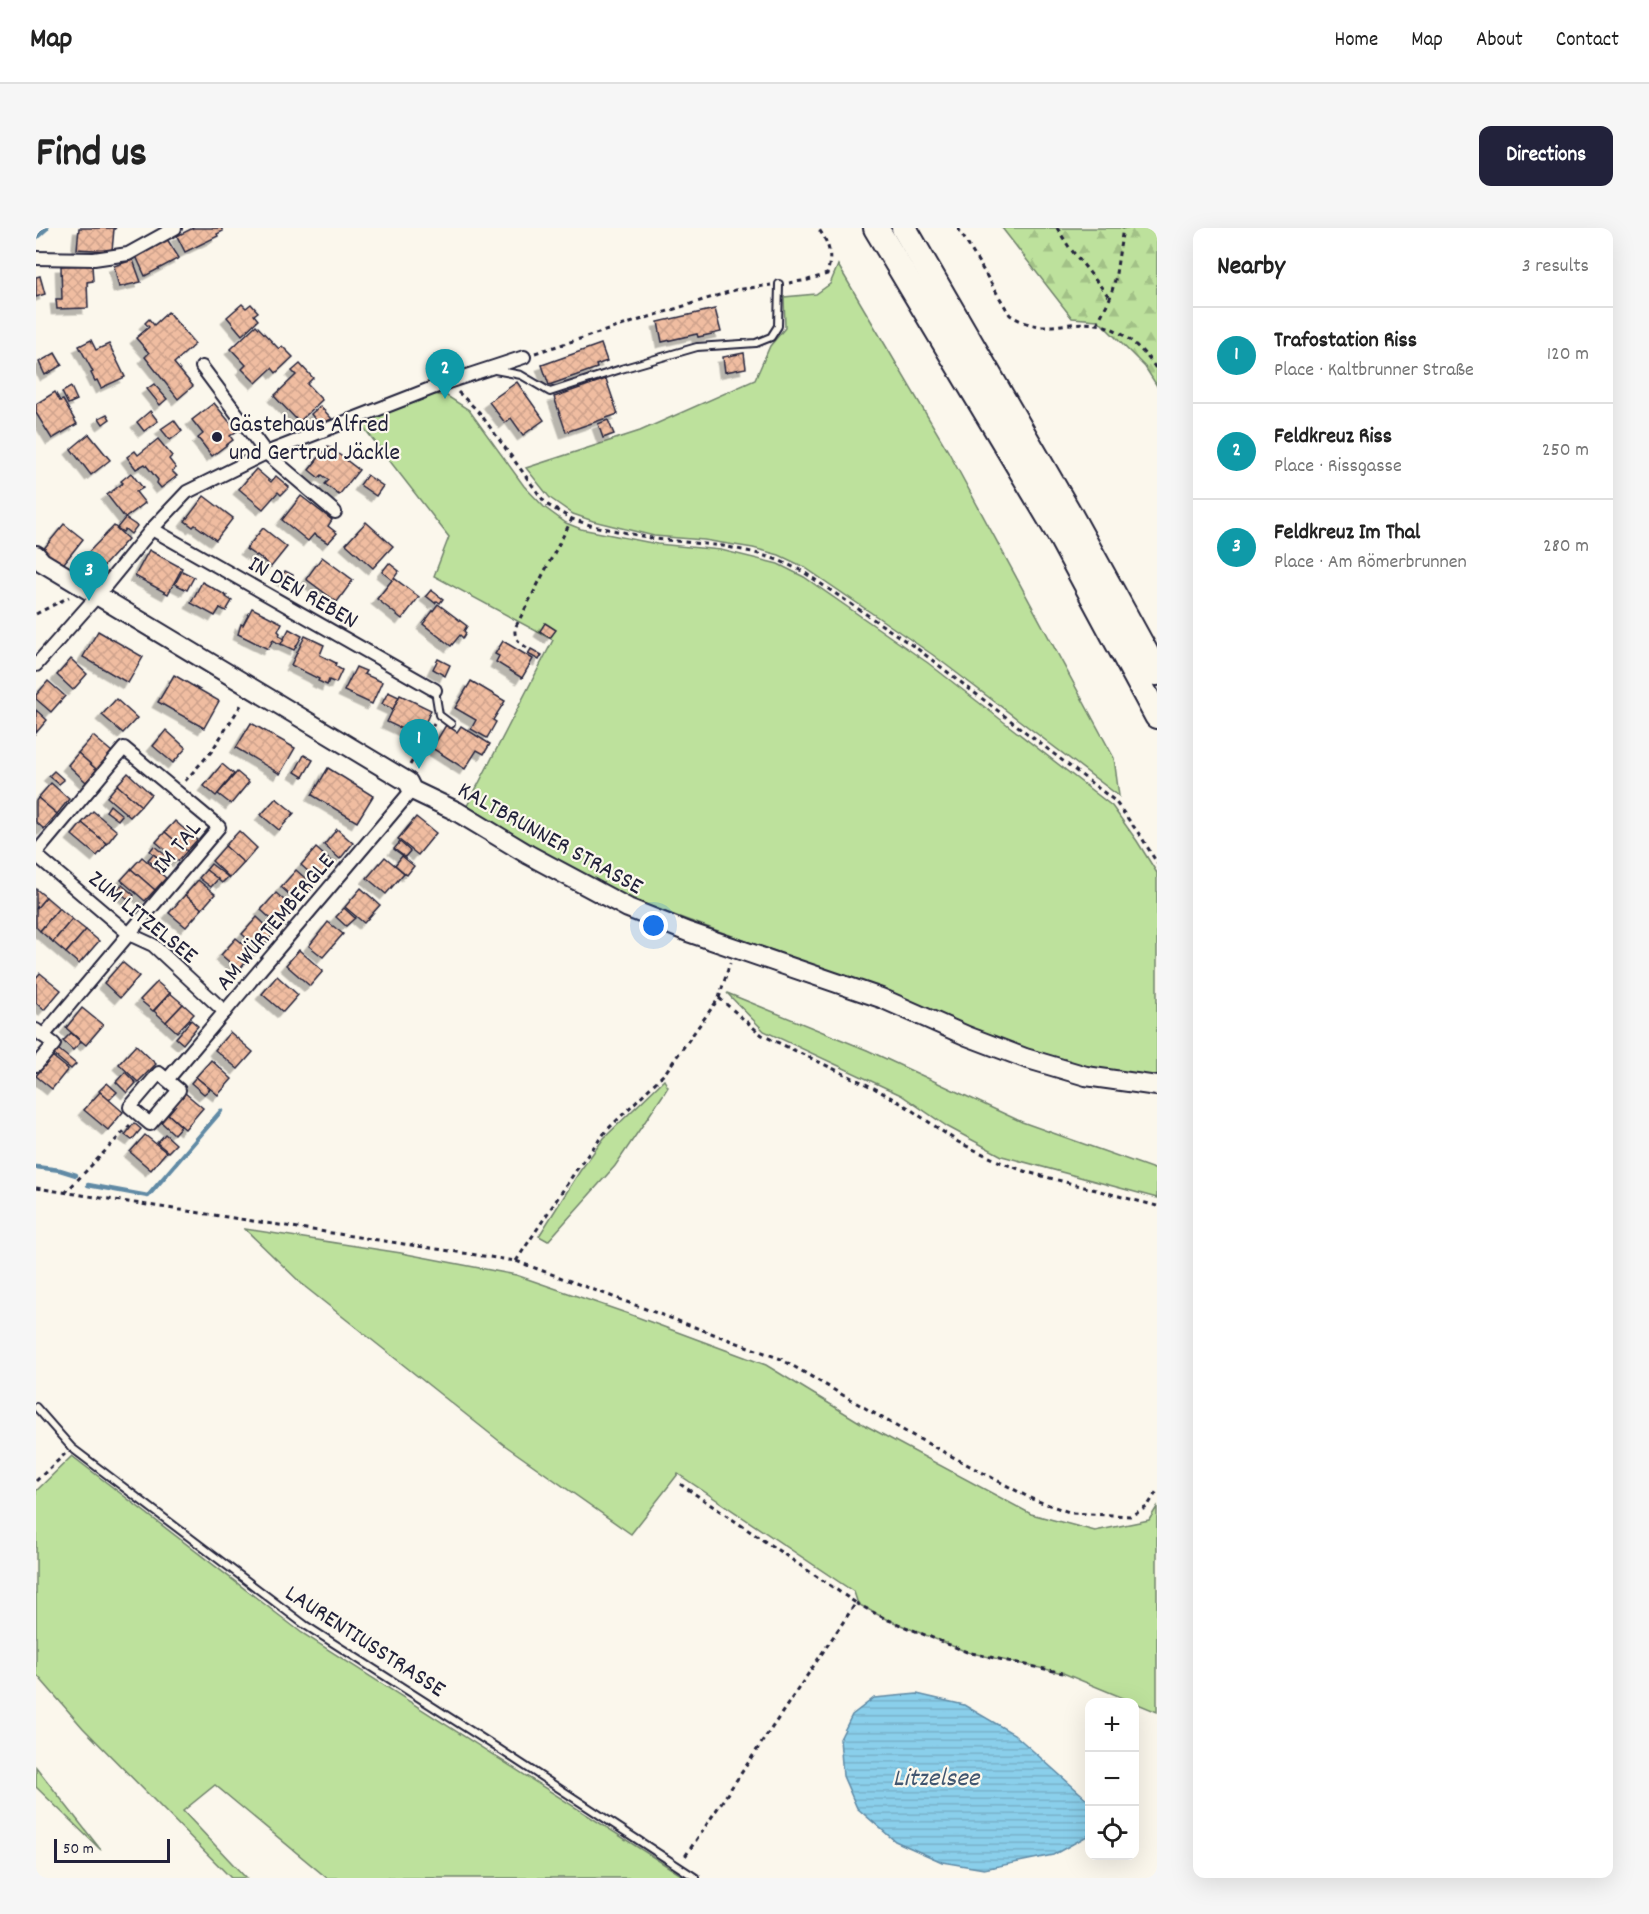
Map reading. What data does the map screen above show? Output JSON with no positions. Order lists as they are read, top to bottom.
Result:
{
  "streets": {
    "street": [
      "IN DEN REBEN",
      "KALTBRUNNER STRASSE",
      "IM TAL",
      "ZUM LITZELSEE",
      "AM WÜRTEMBERGLE"
    ],
    "lane": ["LAURENTIUSSTRASSE"]
  },
  "crossings": [
    ["KALTBRUNNER STRASSE", "AM WÜRTEMBERGLE"],
    ["IM TAL", "ZUM LITZELSEE"],
    ["ZUM LITZELSEE", "AM WÜRTEMBERGLE"]
  ],
  "water": ["Litzelsee"],
  "places": ["Gästehaus Alfred und Gertrud Jäckle"],
  "scale_bar": "50 m",
  "page": {
    "header": "Map",
    "nav": [
      "Home",
      "Map",
      "About",
      "Contact"
    ],
    "title": "Find us",
    "buttons": "Directions",
    "heading": ["Nearby", "3 results"],
    "list": [
      {
        "mark": "1",
        "name": "Trafostation Riss",
        "note": "Place · Kaltbrunner Straße",
        "value": "120 m"
      },
      {
        "mark": "2",
        "name": "Feldkreuz Riss",
        "note": "Place · Rissgasse",
        "value": "250 m"
      },
      {
        "mark": "3",
        "name": "Feldkreuz Im Thal",
        "note": "Place · Am Römerbrunnen",
        "value": "280 m"
      }
    ],
    "pins": ["2", "3", "1"],
    "map_buttons": ["+", "−"],
    "scale": "50 m"
  }
}
